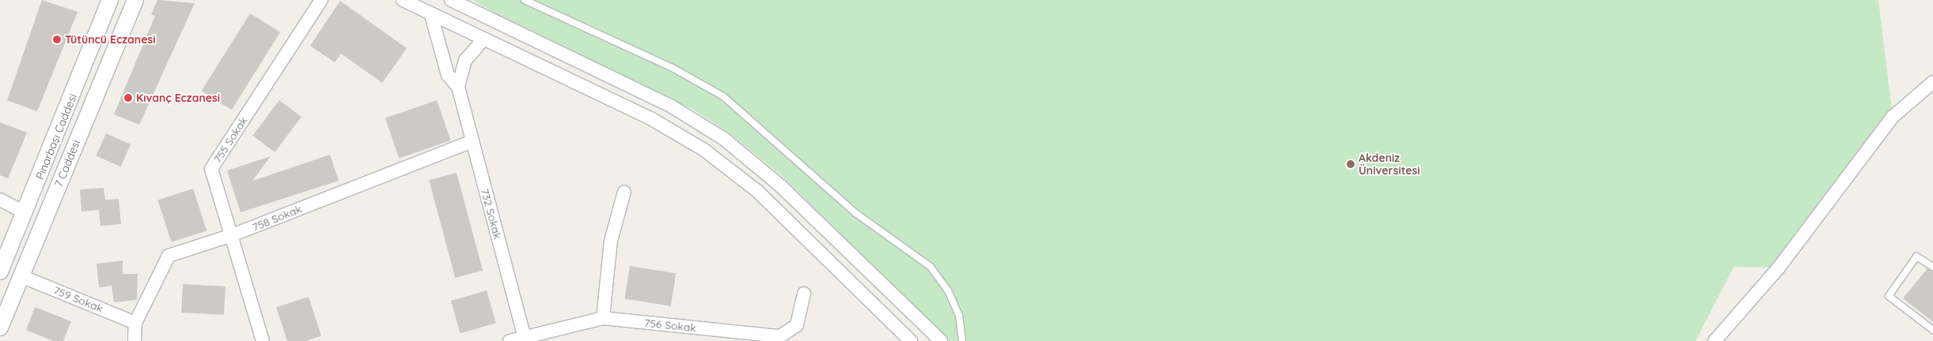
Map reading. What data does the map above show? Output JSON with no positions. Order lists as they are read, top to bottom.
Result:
{
  "streets": {
    "street": [
      "Pınarbaşı Caddesi",
      "755 Sokak",
      "7 Caddesi",
      "732 Sokak",
      "758 Sokak",
      "759 Sokak",
      "756 Sokak"
    ]
  },
  "crossings": [
    ["755 Sokak", "758 Sokak"],
    ["7 Caddesi", "759 Sokak"],
    ["732 Sokak", "758 Sokak"],
    ["732 Sokak", "756 Sokak"],
    ["758 Sokak", "759 Sokak"]
  ],
  "places": ["Tütüncü Eczanesi", "Kıvanç Eczanesi", "Akdeniz Üniversitesi"]
}
